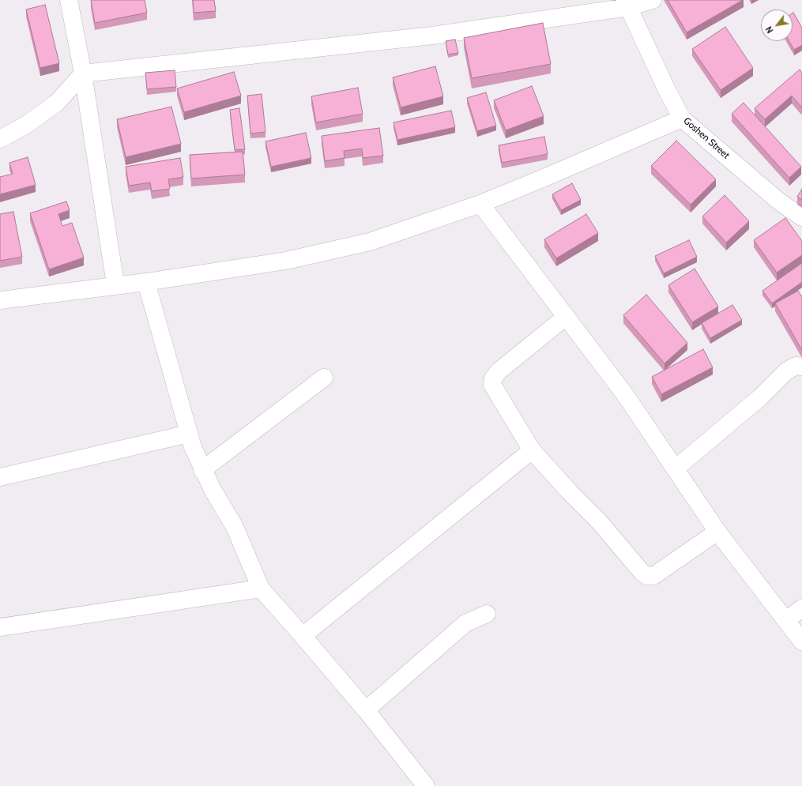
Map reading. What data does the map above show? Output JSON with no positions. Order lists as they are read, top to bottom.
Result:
{
  "streets": {
    "street": ["Goshen Street"]
  },
  "north": "bottom left"
}
